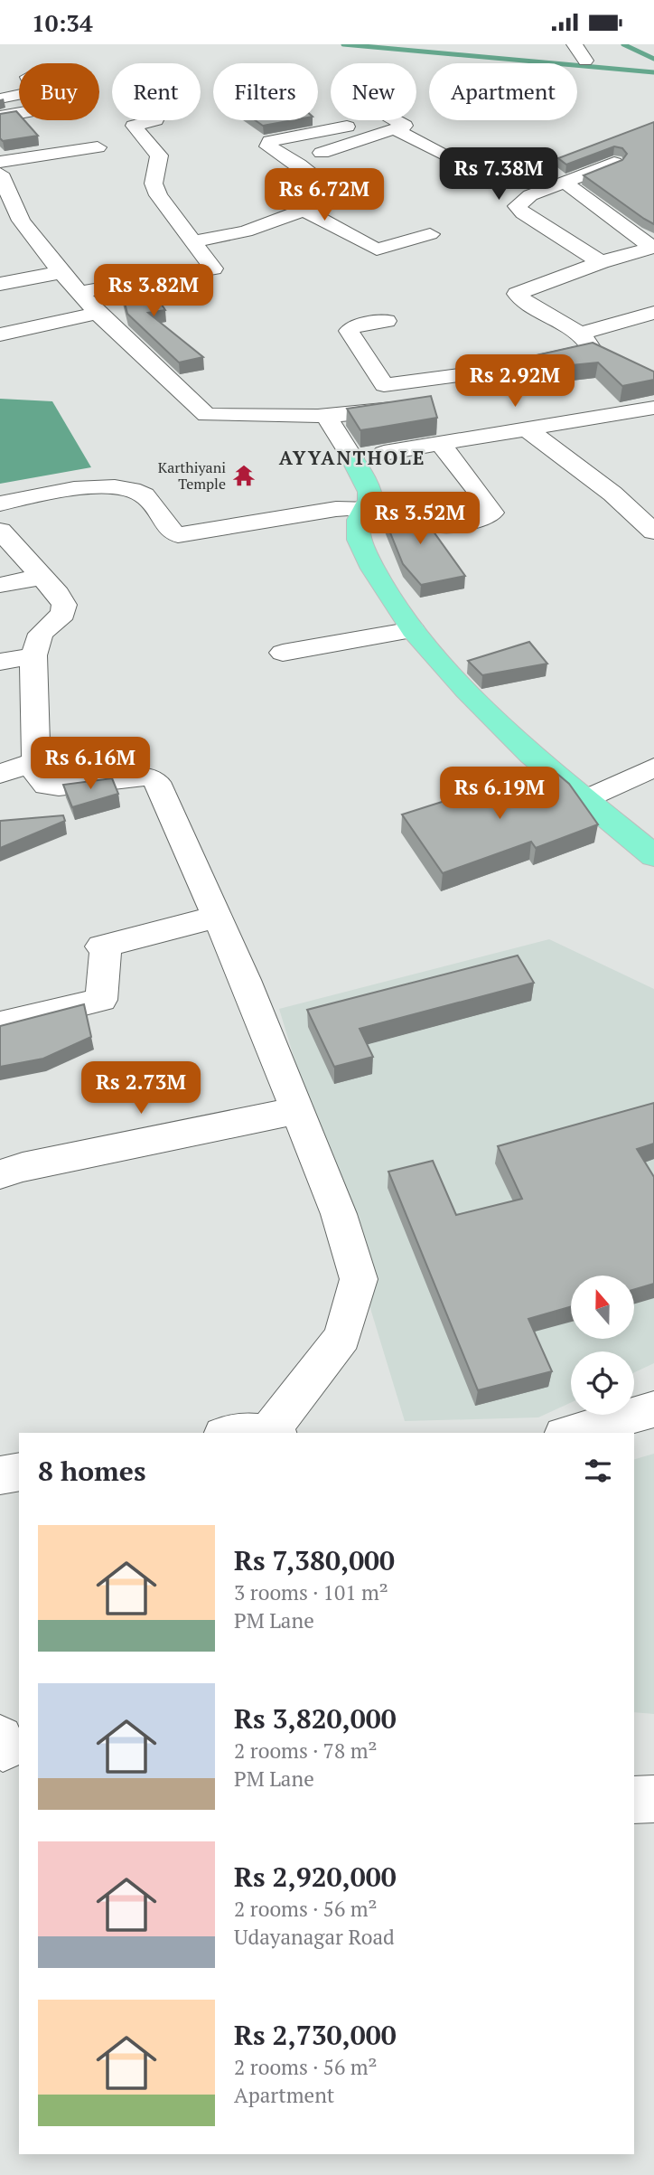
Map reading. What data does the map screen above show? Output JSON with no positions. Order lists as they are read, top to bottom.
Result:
{
  "districts": ["AYYANTHOLE"],
  "places": {
    "temple": ["Karthiyani Temple"]
  },
  "north": "top",
  "page": {
    "status": "10:34",
    "chip": [
      "Buy",
      "Rent",
      "Filters",
      "New",
      "Apartment"
    ],
    "price": [
      "Rs 7.38M",
      "Rs 6.72M",
      "Rs 3.82M",
      "Rs 2.92M",
      "Rs 3.52M",
      "Rs 6.16M",
      "Rs 6.19M",
      "Rs 2.73M"
    ],
    "heading": "8 homes",
    "list": [
      {
        "name": "Rs 7,380,000",
        "note": "3 rooms · 101 m² · PM Lane"
      },
      {
        "name": "Rs 3,820,000",
        "note": "2 rooms · 78 m² · PM Lane"
      },
      {
        "name": "Rs 2,920,000",
        "note": "2 rooms · 56 m² · Udayanagar Road"
      },
      {
        "name": "Rs 2,730,000",
        "note": "2 rooms · 56 m² · Apartment"
      }
    ]
  }
}
